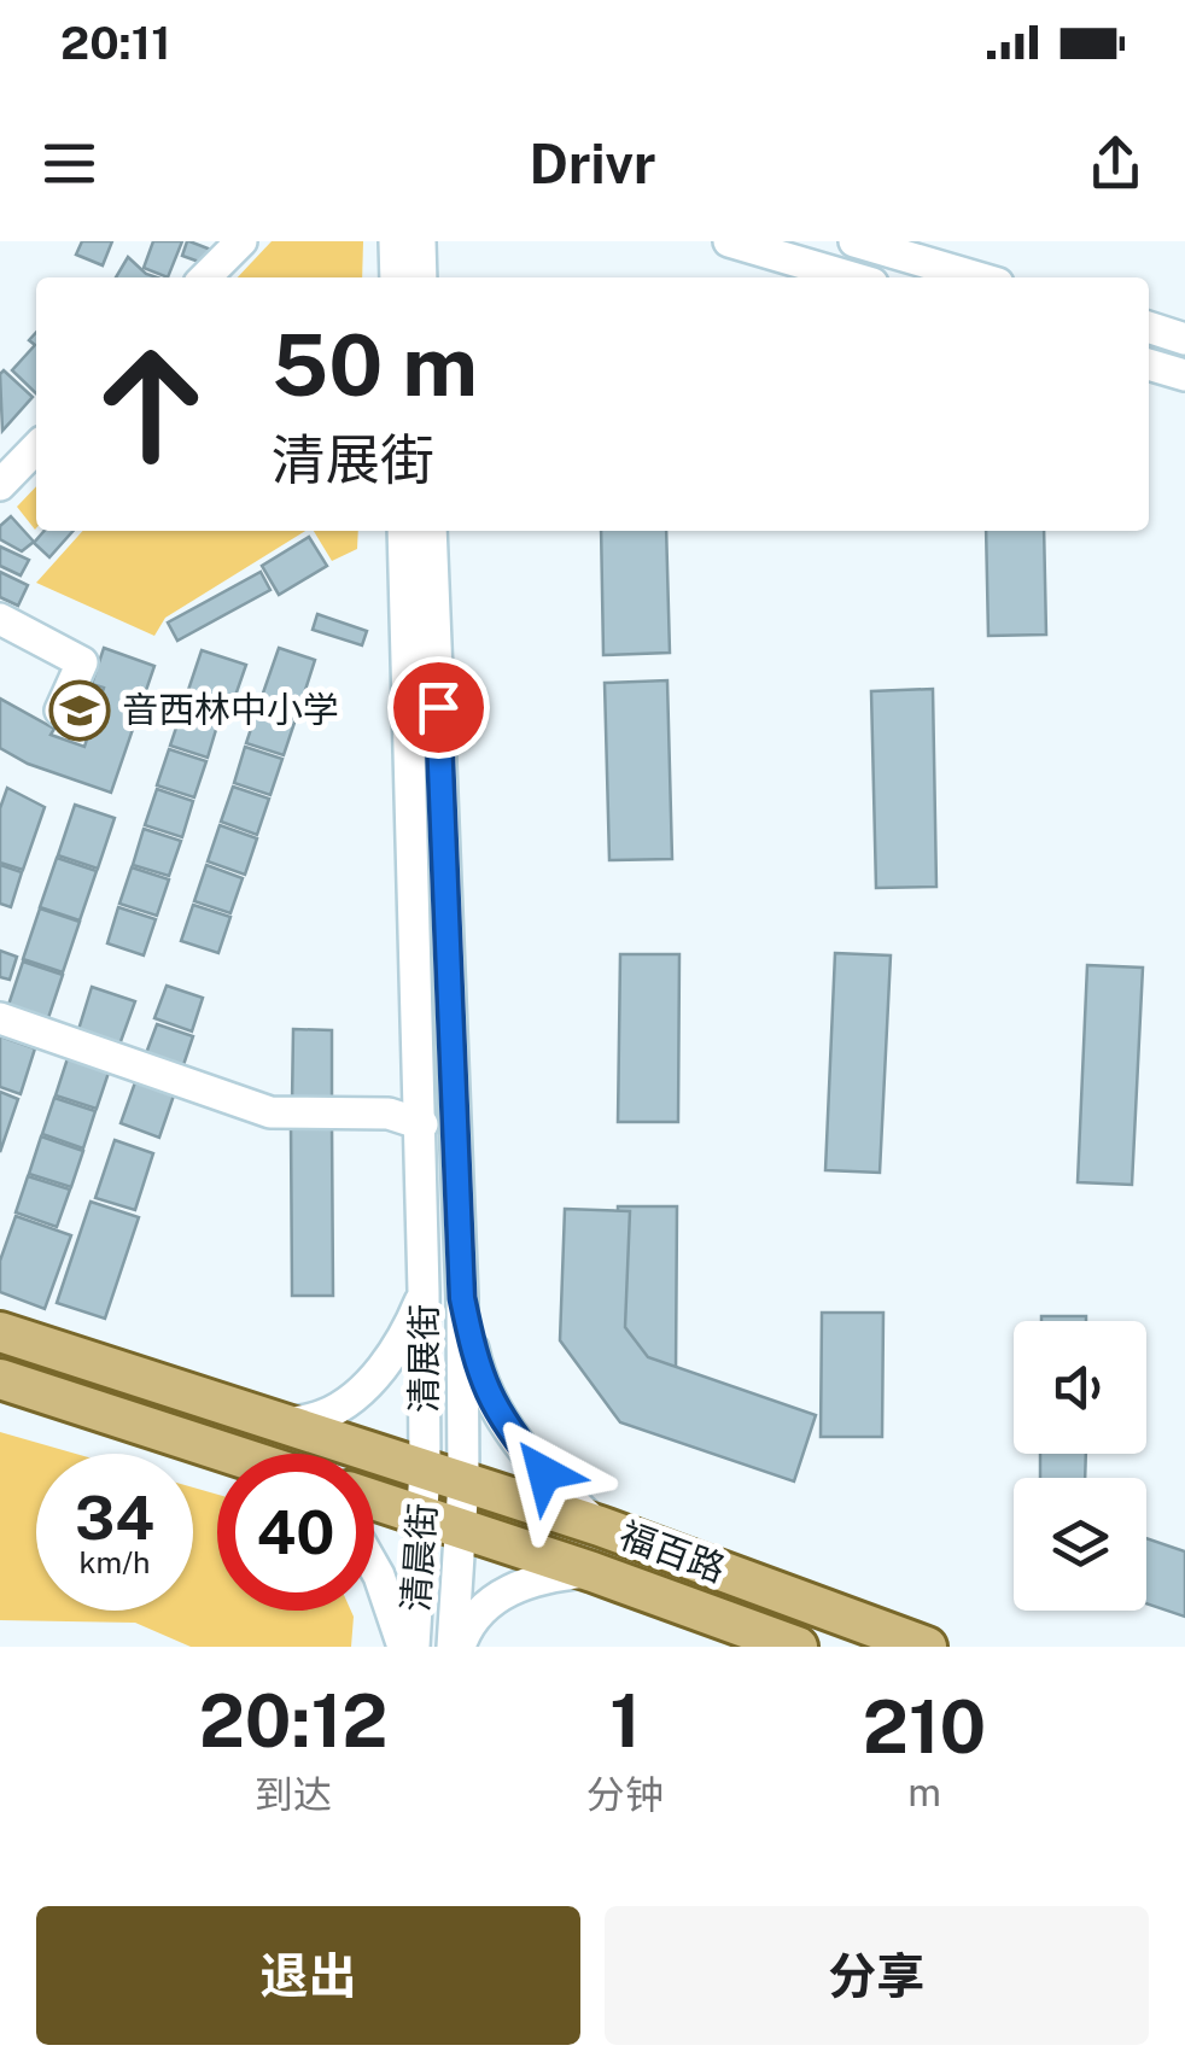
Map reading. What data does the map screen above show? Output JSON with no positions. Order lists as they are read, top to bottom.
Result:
{
  "streets": {
    "main road": ["福百路"],
    "street": ["清展街", "清晨街"]
  },
  "crossings": [
    ["清展街", "福百路"],
    ["清展街", "清晨街"],
    ["福百路", "清晨街"]
  ],
  "places": {
    "school or university": ["音西林中小学"]
  },
  "page": {
    "status": "20:11",
    "header": "Drivr",
    "turn": ["50 m", "清展街"],
    "speed": "34 km/h",
    "limit": "40",
    "eta": [
      "20:12",
      "到达",
      "1",
      "分钟",
      "210",
      "m"
    ],
    "buttons": ["退出", "分享"]
  }
}
